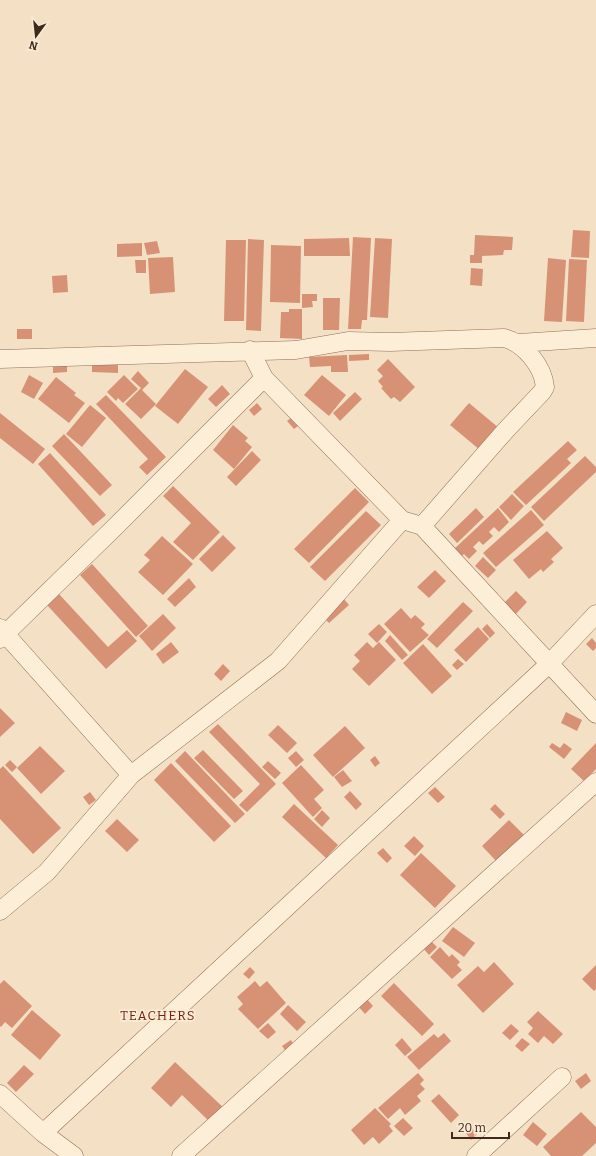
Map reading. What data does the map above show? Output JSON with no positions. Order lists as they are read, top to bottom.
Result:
{
  "districts": ["TEACHERS"],
  "scale_bar": "20 m",
  "north": "bottom"
}
